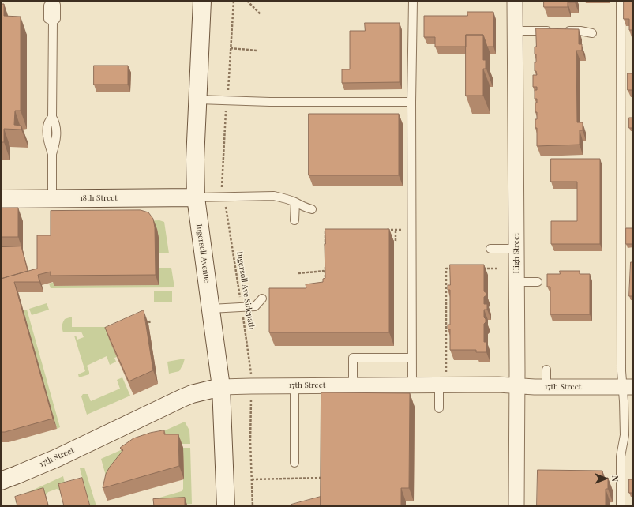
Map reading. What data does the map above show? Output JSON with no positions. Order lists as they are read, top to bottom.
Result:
{
  "streets": {
    "main road": ["18th Street", "Ingersoll Avenue", "17th Street"],
    "street": ["High Street"],
    "path": ["Ingersoll Ave Sidepath"]
  },
  "crossings": [
    ["18th Street", "Ingersoll Avenue"],
    ["Ingersoll Avenue", "17th Street"],
    ["High Street", "17th Street"]
  ],
  "north": "right"
}
